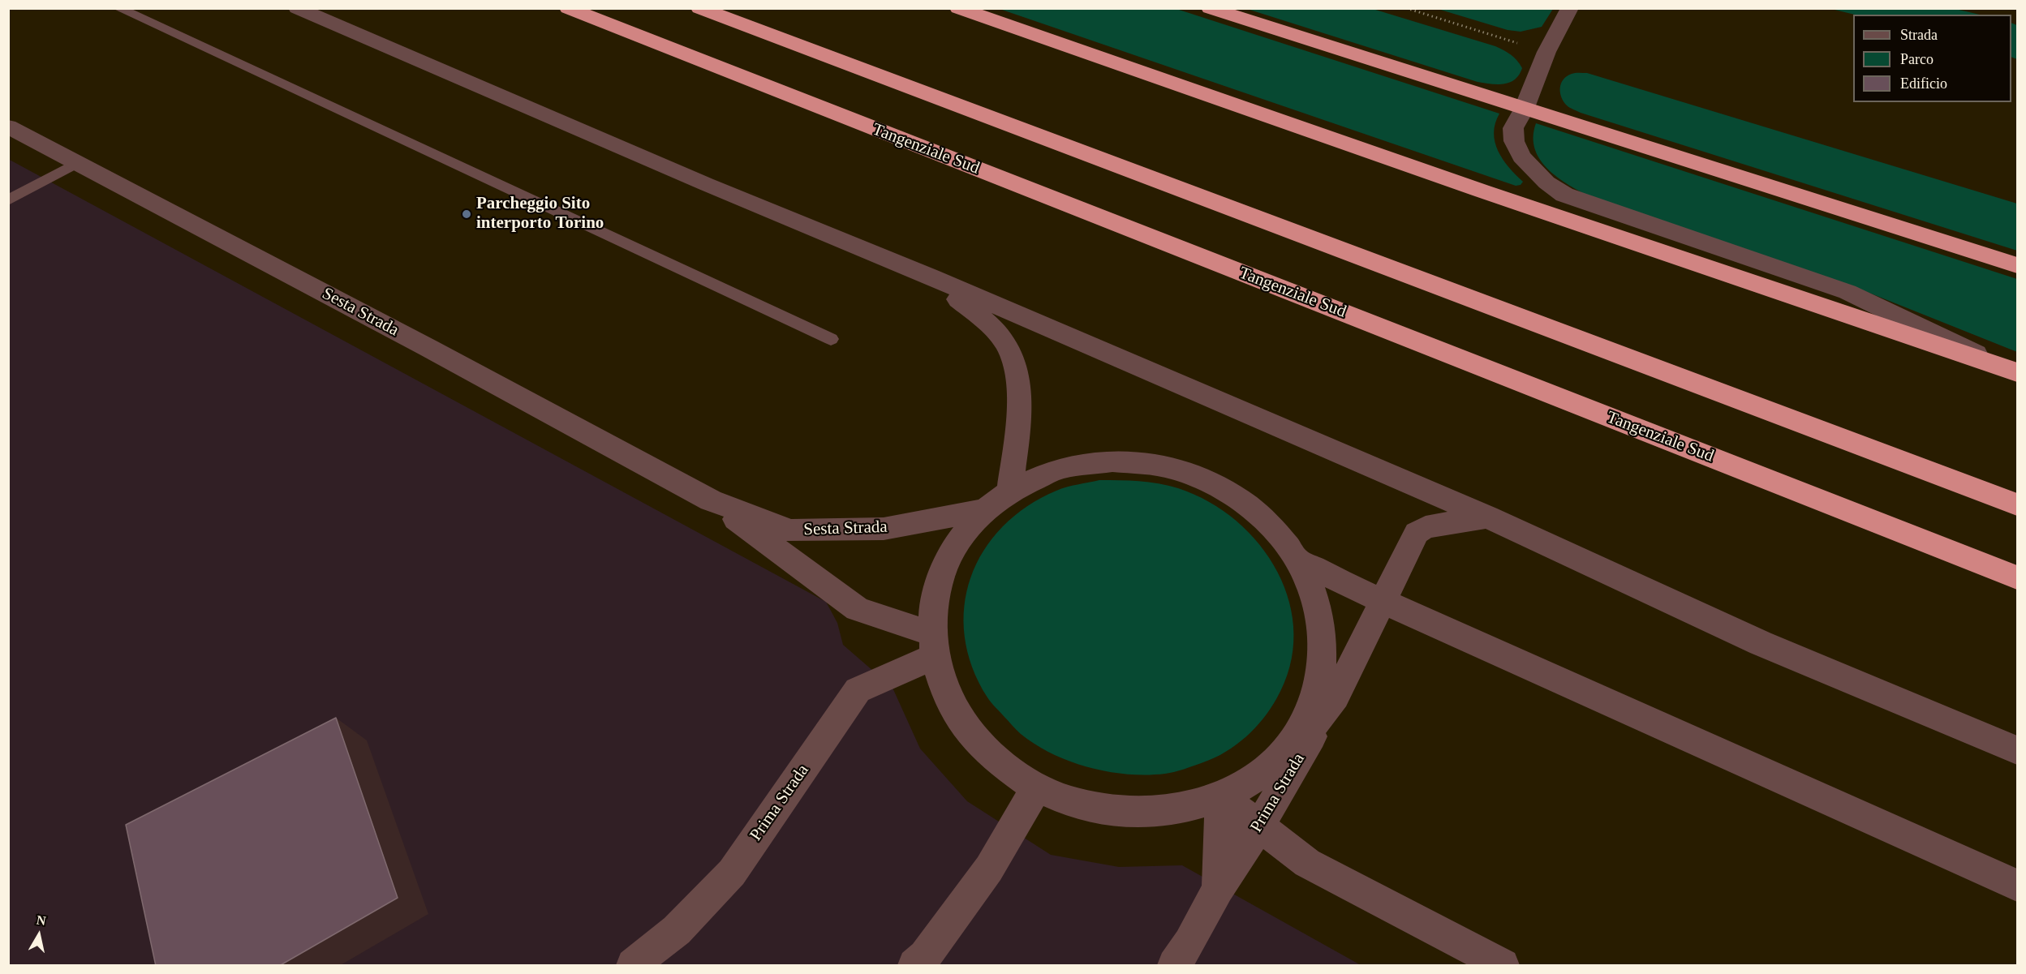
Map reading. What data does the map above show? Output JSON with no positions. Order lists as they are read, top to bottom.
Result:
{
  "streets": {
    "highway": ["Tangenziale Sud"],
    "street": ["Sesta Strada", "Prima Strada"]
  },
  "crossings": [
    ["Sesta Strada", "Prima Strada"]
  ],
  "places": ["Parcheggio Sito interporto Torino"],
  "legend": ["Strada", "Parco", "Edificio"],
  "north": "top"
}
